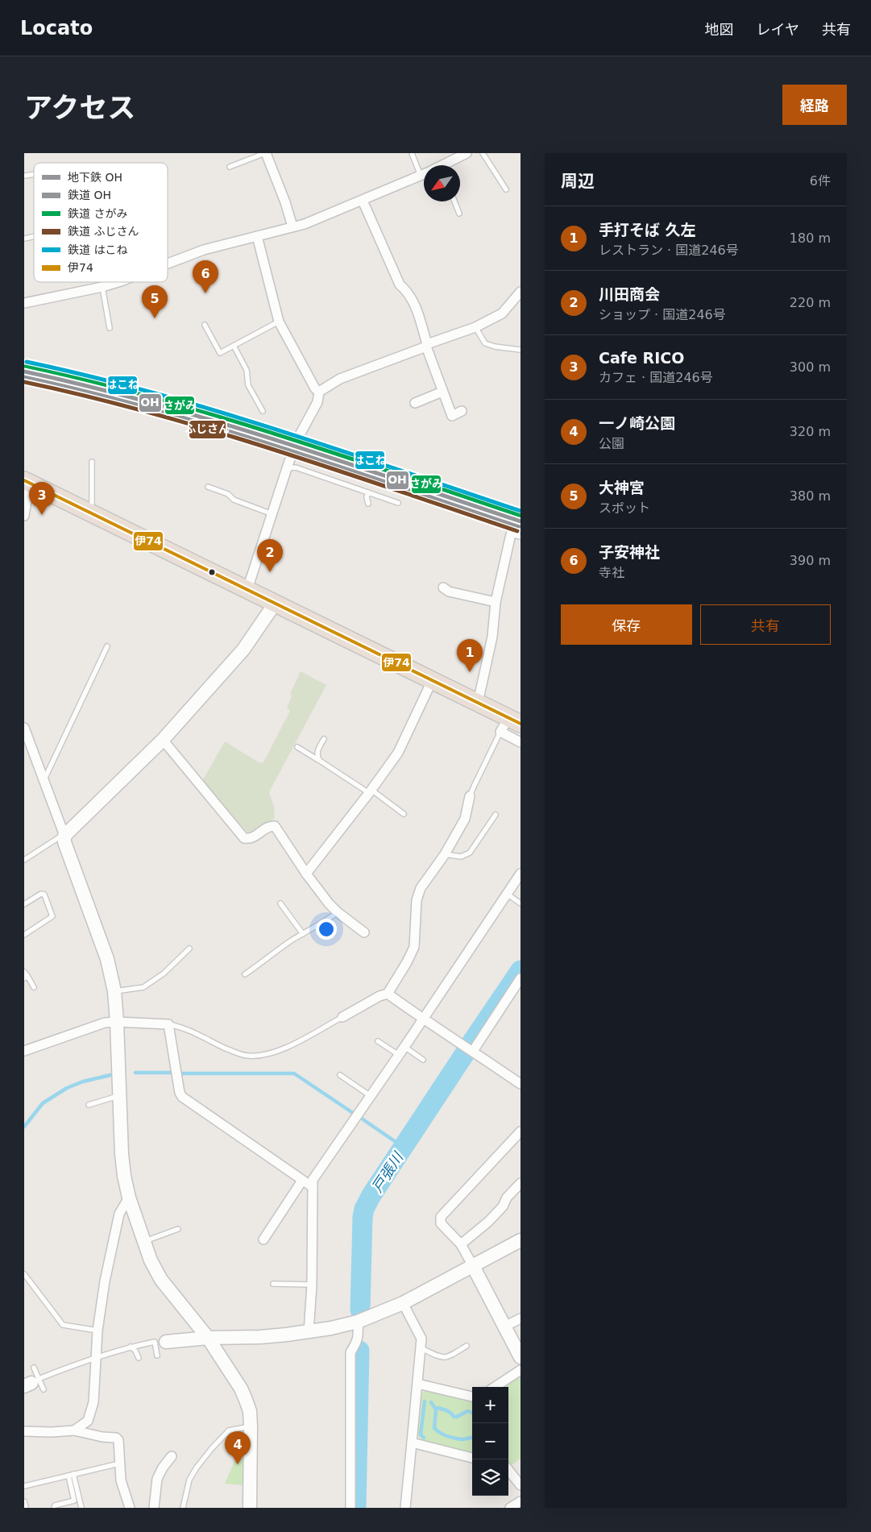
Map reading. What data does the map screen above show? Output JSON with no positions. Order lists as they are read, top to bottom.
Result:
{
  "water": ["戸張川"],
  "lines": [
    "rail line はこね",
    "rail line さがみ",
    "metro line OH",
    "rail line OH",
    "rail line ふじさん",
    "transit line 伊74"
  ],
  "legend": [
    "地下鉄 OH",
    "鉄道 OH",
    "鉄道 さがみ",
    "鉄道 ふじさん",
    "鉄道 はこね",
    "伊74"
  ],
  "north": "bottom left",
  "page": {
    "header": "Locato",
    "nav": ["地図", "レイヤ", "共有"],
    "title": "アクセス",
    "buttons": [
      "経路",
      ["保存", "共有"]
    ],
    "heading": ["周辺", "6件"],
    "list": [
      {
        "mark": "1",
        "name": "手打そば 久左",
        "note": "レストラン · 国道246号",
        "value": "180 m"
      },
      {
        "mark": "2",
        "name": "川田商会",
        "note": "ショップ · 国道246号",
        "value": "220 m"
      },
      {
        "mark": "3",
        "name": "Cafe RICO",
        "note": "カフェ · 国道246号",
        "value": "300 m"
      },
      {
        "mark": "4",
        "name": "一ノ崎公園",
        "note": "公園",
        "value": "320 m"
      },
      {
        "mark": "5",
        "name": "大神宮",
        "note": "スポット",
        "value": "380 m"
      },
      {
        "mark": "6",
        "name": "子安神社",
        "note": "寺社",
        "value": "390 m"
      }
    ],
    "pins": [
      "6",
      "5",
      "3",
      "2",
      "1",
      "4"
    ],
    "map_buttons": ["+", "−"]
  }
}
